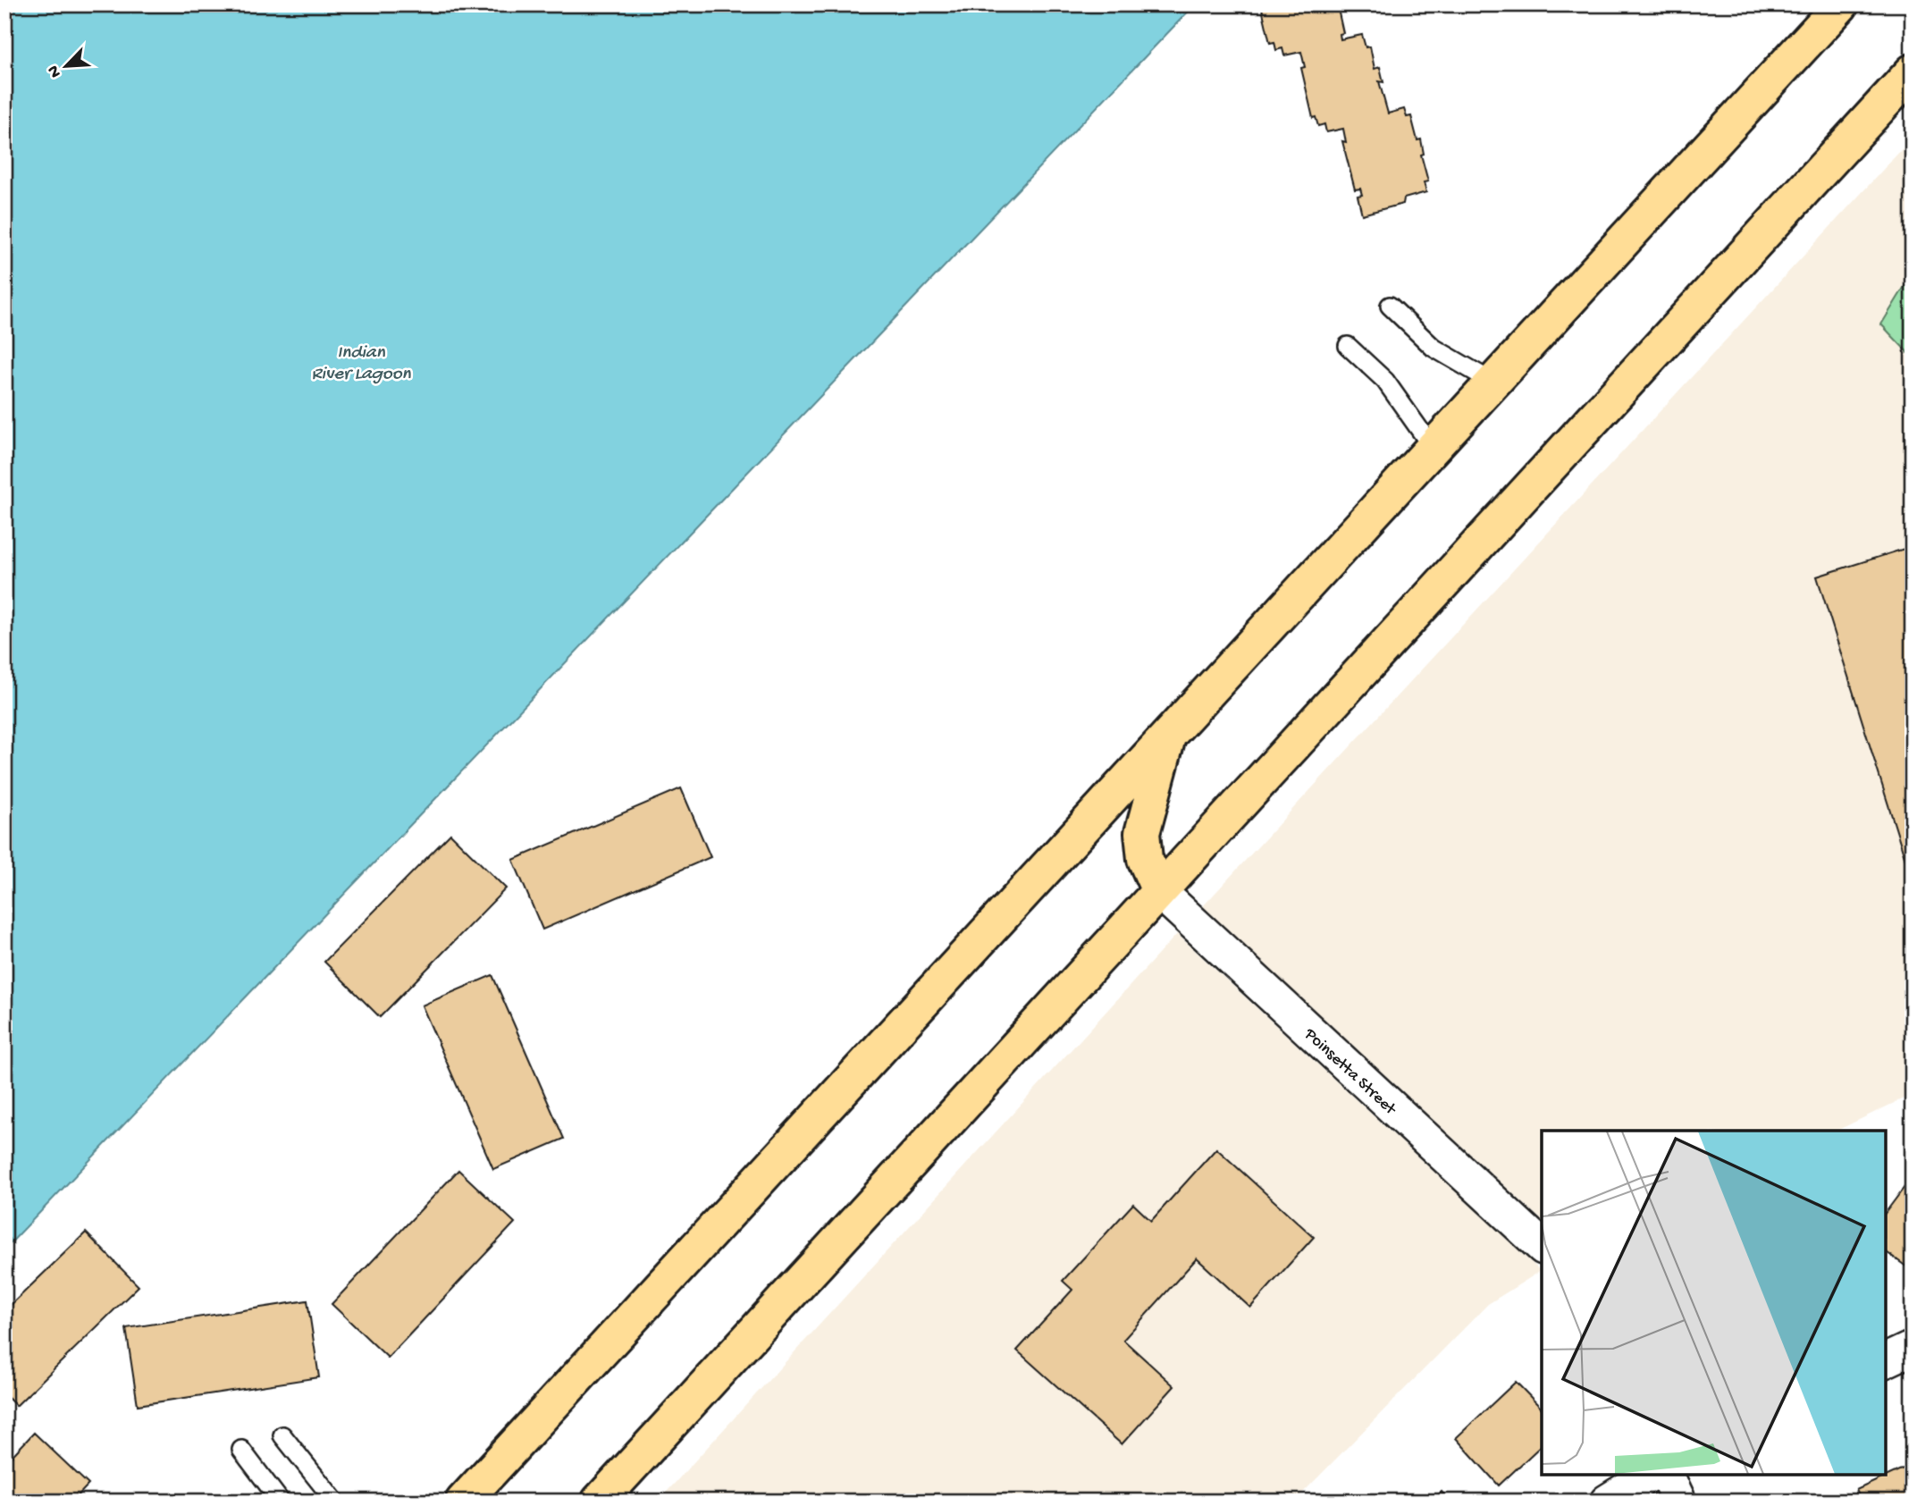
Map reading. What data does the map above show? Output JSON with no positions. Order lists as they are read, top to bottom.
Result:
{
  "streets": {
    "street": ["Poinsetta Street"]
  },
  "water": ["Indian River Lagoon"],
  "north": "bottom left"
}
